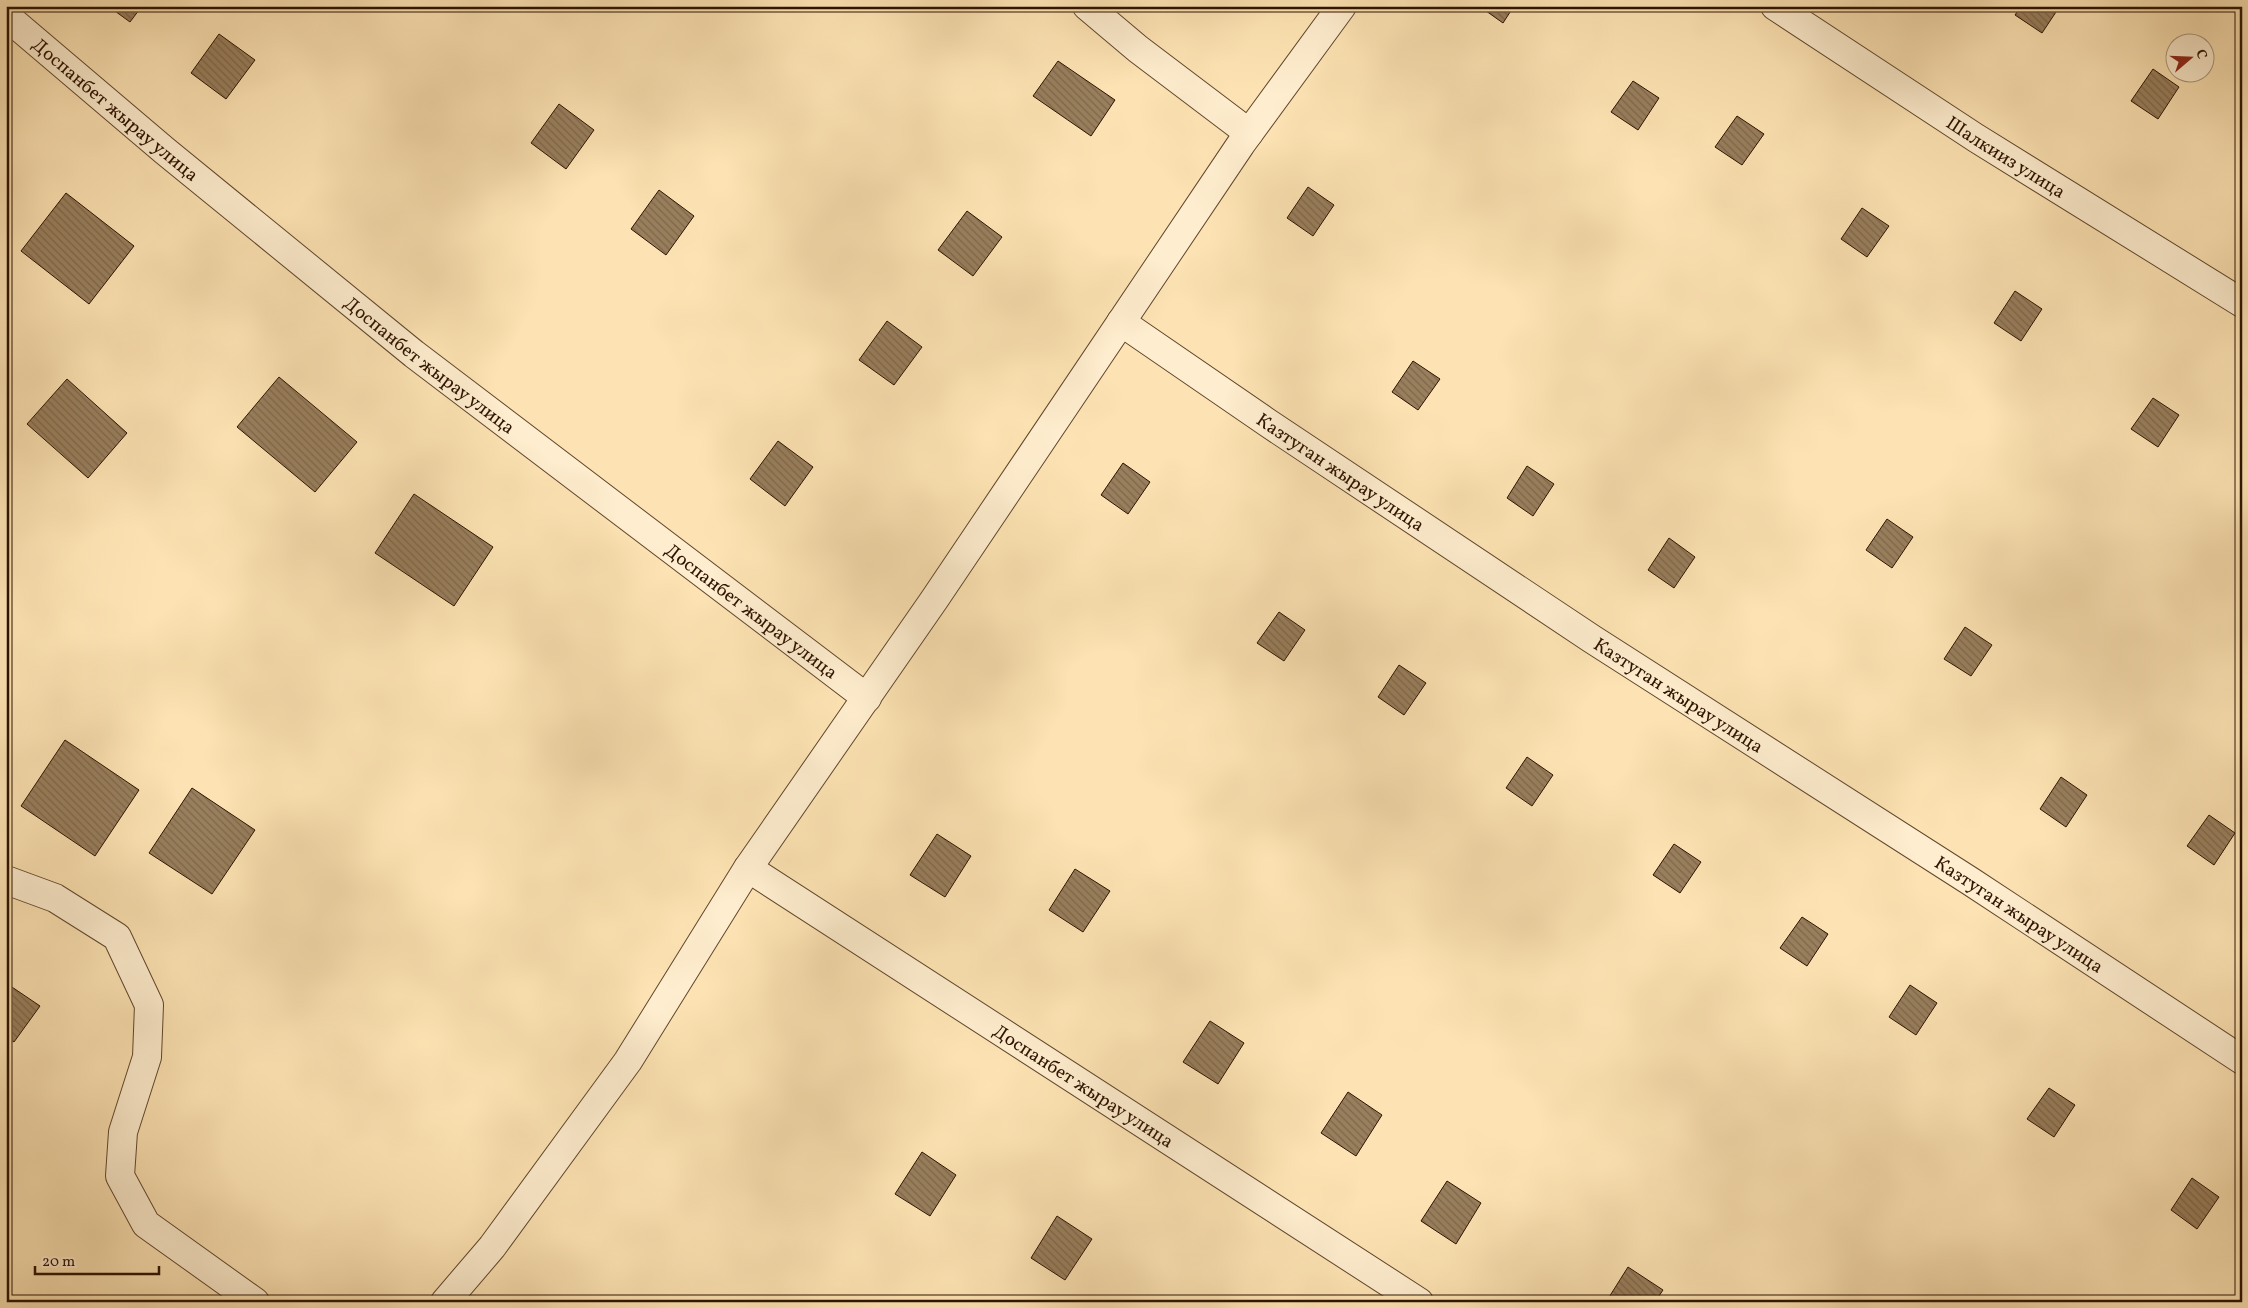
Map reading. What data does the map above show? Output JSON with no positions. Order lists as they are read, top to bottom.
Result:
{
  "streets": {
    "street": ["Доспанбет жырау улица", "Шалкииз улица", "Казтуган жырау улица"]
  },
  "scale_bar": "20 m",
  "north": "right"
}
